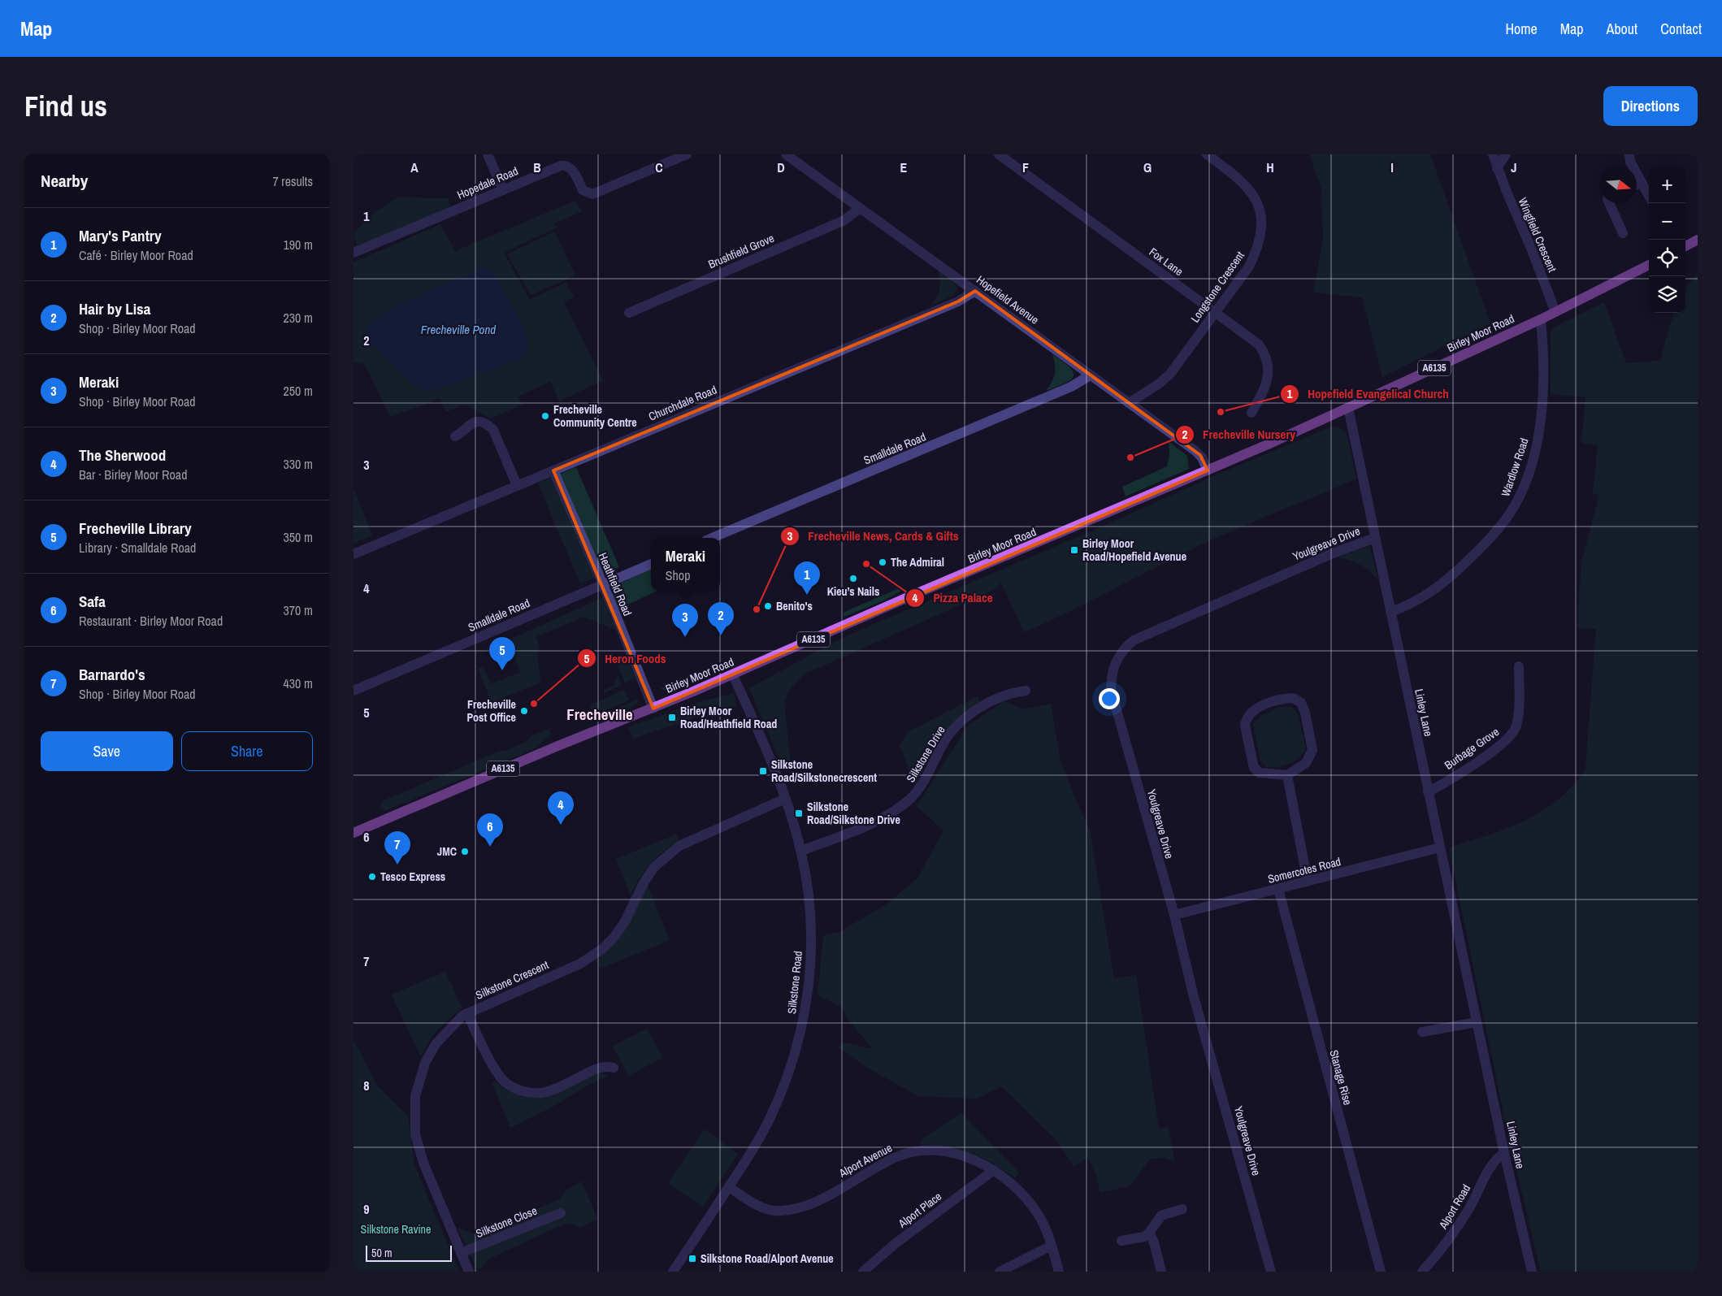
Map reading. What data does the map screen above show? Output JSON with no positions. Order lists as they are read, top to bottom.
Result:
{
  "streets": {
    "main road": ["Birley Moor Road", "A6135"],
    "street": [
      "Hopedale Road",
      "Wingfield Crescent",
      "Brushfield Grove",
      "Fox Lane",
      "Longstone Crescent",
      "Hopefield Avenue",
      "Churchdale Road",
      "Smalldale Road",
      "Wardlow Road",
      "Youlgreave Drive",
      "Heathfield Road",
      "Linley Lane",
      "Burbage Grove",
      "Silkstone Drive",
      "Somercotes Road",
      "Silkstone Crescent",
      "Silkstone Road",
      "Stanage Rise",
      "Alport Avenue",
      "Alport Road",
      "Alport Place",
      "Silkstone Close"
    ]
  },
  "crossings": [
    ["Wingfield Crescent", "Birley Moor Road"],
    ["Brushfield Grove", "Hopefield Avenue"],
    ["Fox Lane", "Longstone Crescent"],
    ["Longstone Crescent", "Hopefield Avenue"],
    ["Hopefield Avenue", "Birley Moor Road"],
    ["Hopefield Avenue", "Churchdale Road"],
    ["Hopefield Avenue", "Smalldale Road"],
    ["Birley Moor Road", "Wardlow Road"],
    ["Birley Moor Road", "Heathfield Road"],
    ["Birley Moor Road", "Linley Lane"],
    ["Birley Moor Road", "Silkstone Road"],
    ["Churchdale Road", "Heathfield Road"],
    ["Smalldale Road", "Heathfield Road"],
    ["Wardlow Road", "Linley Lane"],
    ["Youlgreave Drive", "Linley Lane"],
    ["Youlgreave Drive", "Somercotes Road"],
    ["Linley Lane", "Burbage Grove"],
    ["Linley Lane", "Somercotes Road"],
    ["Linley Lane", "Alport Road"],
    ["Silkstone Drive", "Silkstone Road"],
    ["Somercotes Road", "Stanage Rise"],
    ["Silkstone Crescent", "Silkstone Road"],
    ["Silkstone Crescent", "Silkstone Close"],
    ["Silkstone Road", "Alport Avenue"],
    ["Alport Avenue", "Alport Place"]
  ],
  "districts": ["Frecheville"],
  "water": ["Frecheville Pond"],
  "parks": ["Silkstone Ravine"],
  "places": {
    "other": [
      "Hopefield Evangelical Church",
      "Frecheville Community Centre",
      "Frecheville Nursery",
      "The Admiral",
      "Pizza Palace",
      "Kieu’s Nails",
      "Benito's",
      "Frecheville News, Cards & Gifts",
      "Heron Foods",
      "Frecheville Post Office",
      "JMC",
      "Tesco Express"
    ],
    "transit": [
      "Birley Moor Road/Hopefield Avenue",
      "Birley Moor Road/Heathfield Road",
      "Silkstone Road/Silkstonecrescent",
      "Silkstone Road/Silkstone Drive",
      "Silkstone Road/Alport Avenue"
    ]
  },
  "scale_bar": "50 m",
  "north": "right",
  "page": {
    "header": "Map",
    "nav": [
      "Home",
      "Map",
      "About",
      "Contact"
    ],
    "buttons": [
      "Directions",
      ["Save", "Share"]
    ],
    "title": "Find us",
    "heading": ["Nearby", "7 results"],
    "map_buttons": ["+", "−"],
    "list": [
      {
        "mark": "1",
        "name": "Mary's Pantry",
        "note": "Café · Birley Moor Road",
        "value": "190 m"
      },
      {
        "mark": "2",
        "name": "Hair by Lisa",
        "note": "Shop · Birley Moor Road",
        "value": "230 m"
      },
      {
        "mark": "3",
        "name": "Meraki",
        "note": "Shop · Birley Moor Road",
        "value": "250 m"
      },
      {
        "mark": "4",
        "name": "The Sherwood",
        "note": "Bar · Birley Moor Road",
        "value": "330 m"
      },
      {
        "mark": "5",
        "name": "Frecheville Library",
        "note": "Library · Smalldale Road",
        "value": "350 m"
      },
      {
        "mark": "6",
        "name": "Safa",
        "note": "Restaurant · Birley Moor Road",
        "value": "370 m"
      },
      {
        "mark": "7",
        "name": "Barnardo's",
        "note": "Shop · Birley Moor Road",
        "value": "430 m"
      }
    ],
    "popup": ["Meraki", "Shop"],
    "pins": [
      "1",
      "2",
      "3",
      "5",
      "4",
      "6",
      "7"
    ],
    "scale": "50 m"
  },
  "grid": {
    "columns": [
      "A",
      "B",
      "C",
      "D",
      "E",
      "F",
      "G",
      "H",
      "I",
      "J"
    ],
    "rows": [
      "1",
      "2",
      "3",
      "4",
      "5",
      "6",
      "7",
      "8",
      "9"
    ]
  }
}
